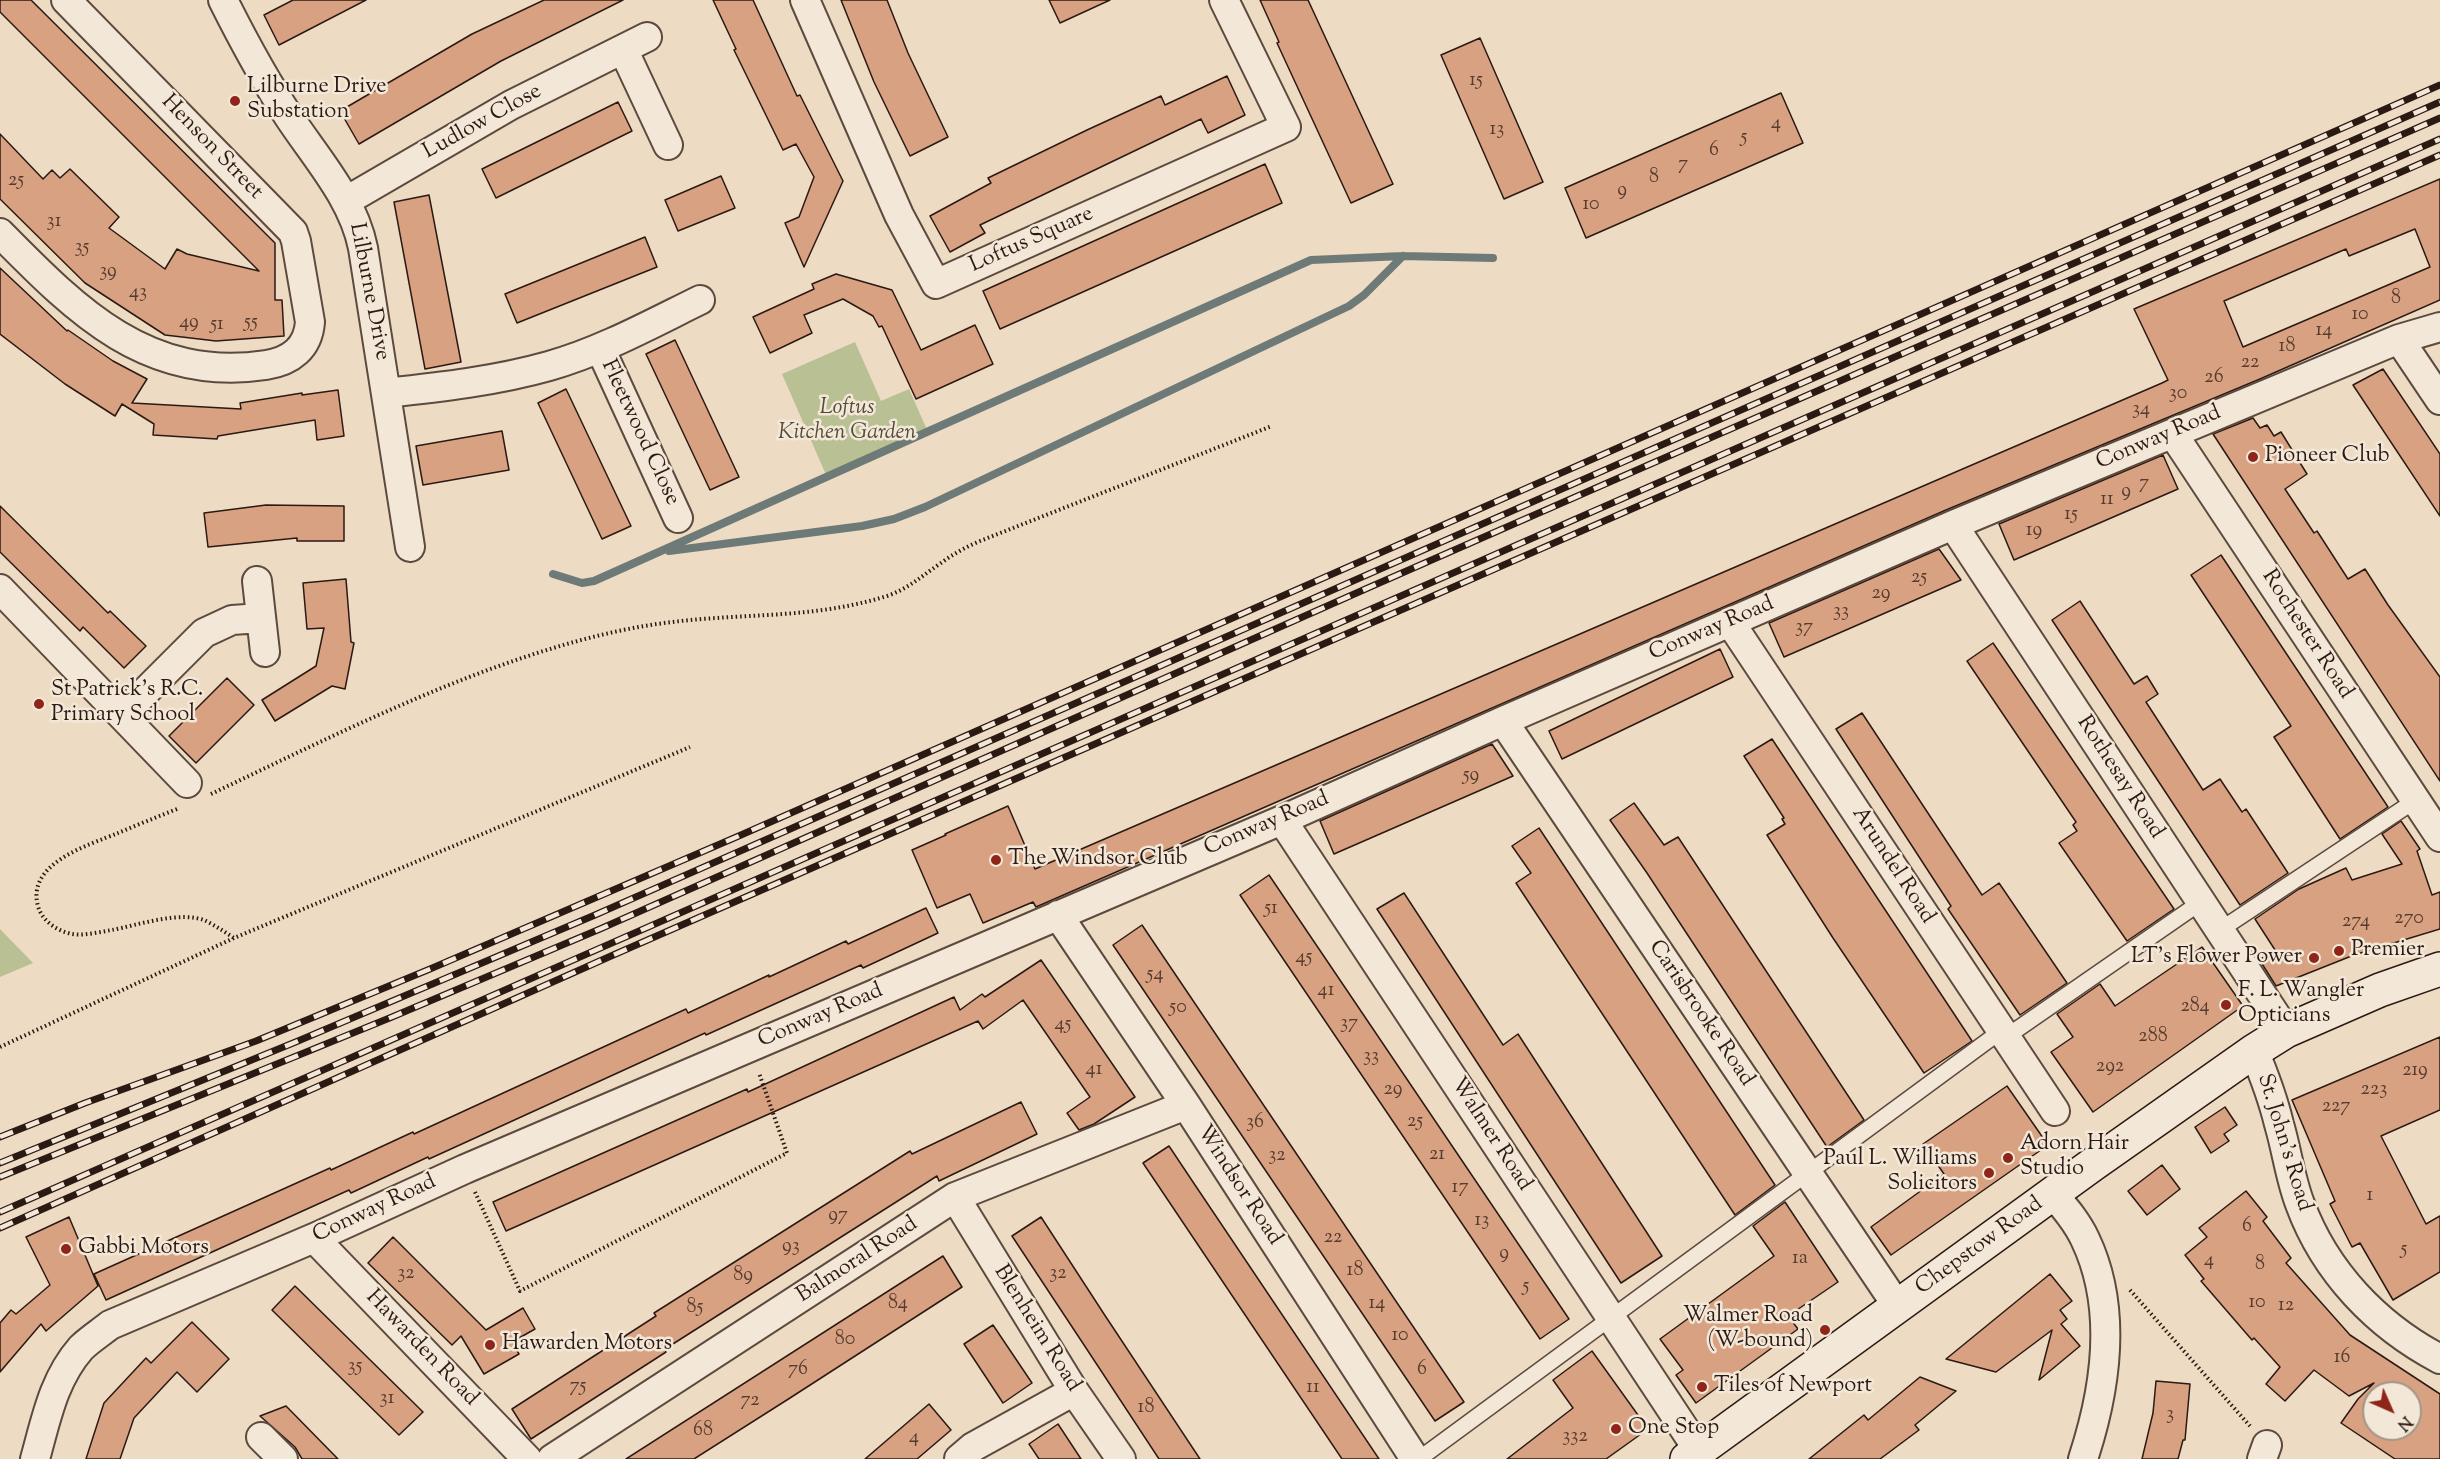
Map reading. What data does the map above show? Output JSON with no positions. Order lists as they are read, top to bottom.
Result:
{
  "streets": {
    "main road": ["Chepstow Road"],
    "street": [
      "Ludlow Close",
      "Henson Street",
      "Loftus Square",
      "Lilburne Drive",
      "Fleetwood Close",
      "Conway Road",
      "Rochester Road",
      "Rothesay Road",
      "Arundel Road",
      "Carisbrooke Road",
      "Walmer Road",
      "St. John's Road",
      "Windsor Road",
      "Balmoral Road",
      "Blenheim Road",
      "Hawarden Road"
    ]
  },
  "crossings": [
    ["Ludlow Close", "Lilburne Drive"],
    ["Lilburne Drive", "Fleetwood Close"],
    ["Conway Road", "Rochester Road"],
    ["Conway Road", "Rothesay Road"],
    ["Conway Road", "Arundel Road"],
    ["Conway Road", "Carisbrooke Road"],
    ["Conway Road", "Walmer Road"],
    ["Conway Road", "Windsor Road"],
    ["Conway Road", "Hawarden Road"],
    ["Rothesay Road", "Chepstow Road"],
    ["Carisbrooke Road", "Chepstow Road"],
    ["Walmer Road", "Chepstow Road"],
    ["St. John's Road", "Chepstow Road"],
    ["Windsor Road", "Balmoral Road"],
    ["Balmoral Road", "Blenheim Road"]
  ],
  "parks": ["Loftus Kitchen Garden"],
  "places": [
    "Lilburne Drive Substation",
    "Pioneer Club",
    "St Patrick's R.C. Primary School",
    "The Windsor Club",
    "Premier",
    "LT's Flower Power",
    "F. L. Wangler Opticians",
    "Adorn Hair Studio",
    "Paul L. Williams Solicitors",
    "Gabbi Motors",
    "Walmer Road (W-bound)",
    "Hawarden Motors",
    "Tiles of Newport",
    "One Stop"
  ],
  "house_numbers": [
    "15",
    "4",
    "13",
    "5",
    "6",
    "7",
    "8",
    "25",
    "9",
    "10",
    "31",
    "35",
    "39",
    "43",
    "8",
    "10",
    "49",
    "55",
    "51",
    "14",
    "18",
    "22",
    "26",
    "30",
    "34",
    "7",
    "9",
    "11",
    "15",
    "19",
    "25",
    "29",
    "33",
    "37",
    "59",
    "51",
    "270",
    "274",
    "45",
    "54",
    "41",
    "284",
    "50",
    "37",
    "45",
    "288",
    "33",
    "292",
    "41",
    "219",
    "29",
    "223",
    "227",
    "25",
    "36",
    "21",
    "32",
    "17",
    "1",
    "97",
    "13",
    "6",
    "22",
    "93",
    "5",
    "9",
    "1a",
    "4",
    "8",
    "18",
    "32",
    "32",
    "89",
    "5",
    "10",
    "84",
    "14",
    "12",
    "85",
    "10",
    "80",
    "16",
    "35",
    "76",
    "6",
    "75",
    "11",
    "31",
    "72",
    "18",
    "3",
    "68",
    "332",
    "4"
  ],
  "north": "bottom right"
}
